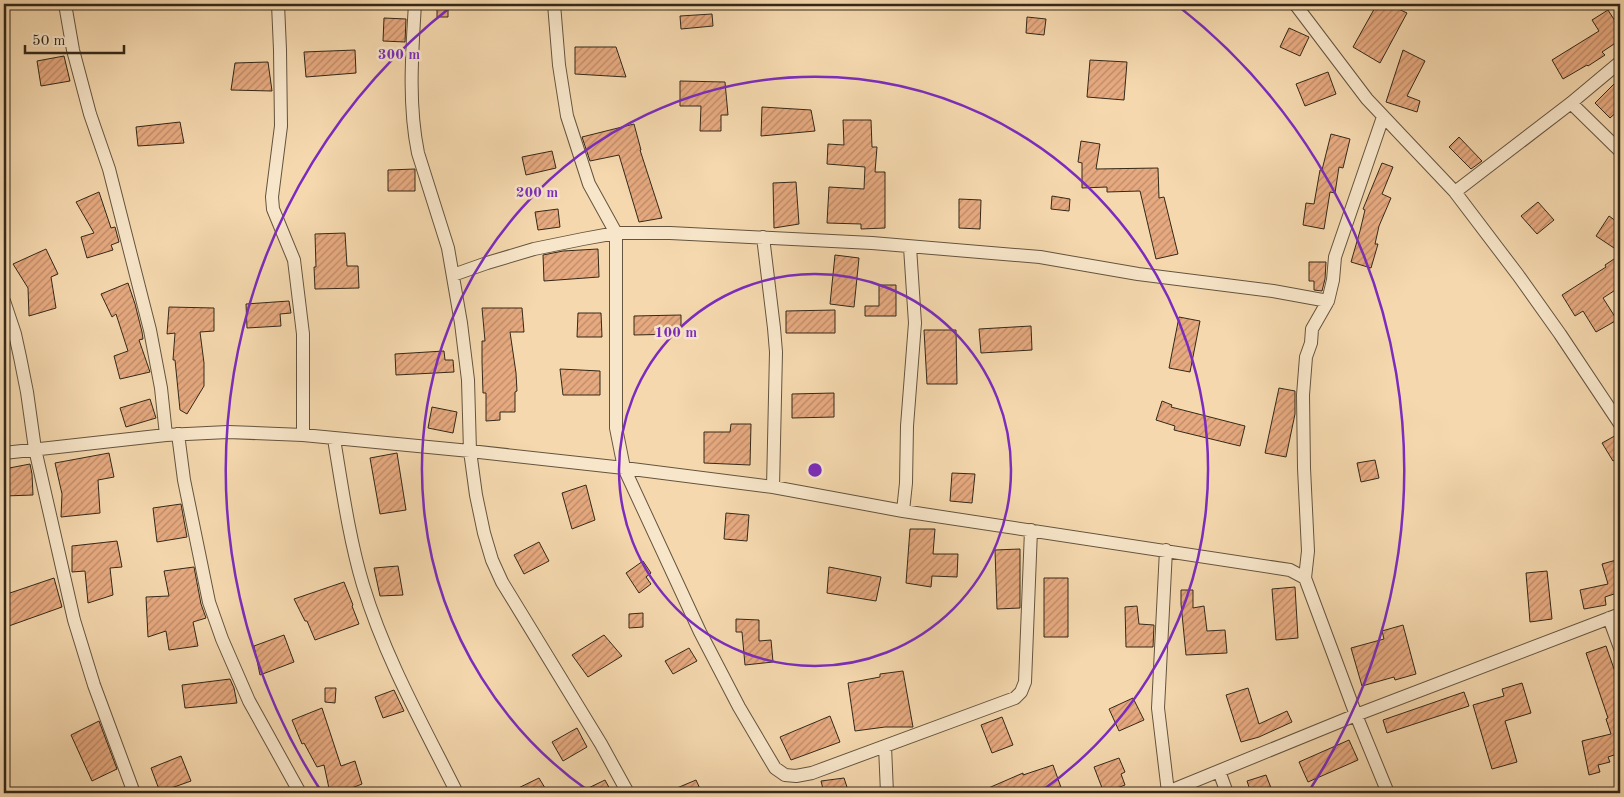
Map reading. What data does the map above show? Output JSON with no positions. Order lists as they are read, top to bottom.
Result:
{
  "scale_bar": "50 m",
  "rings": ["300 m", "200 m", "100 m"]
}
